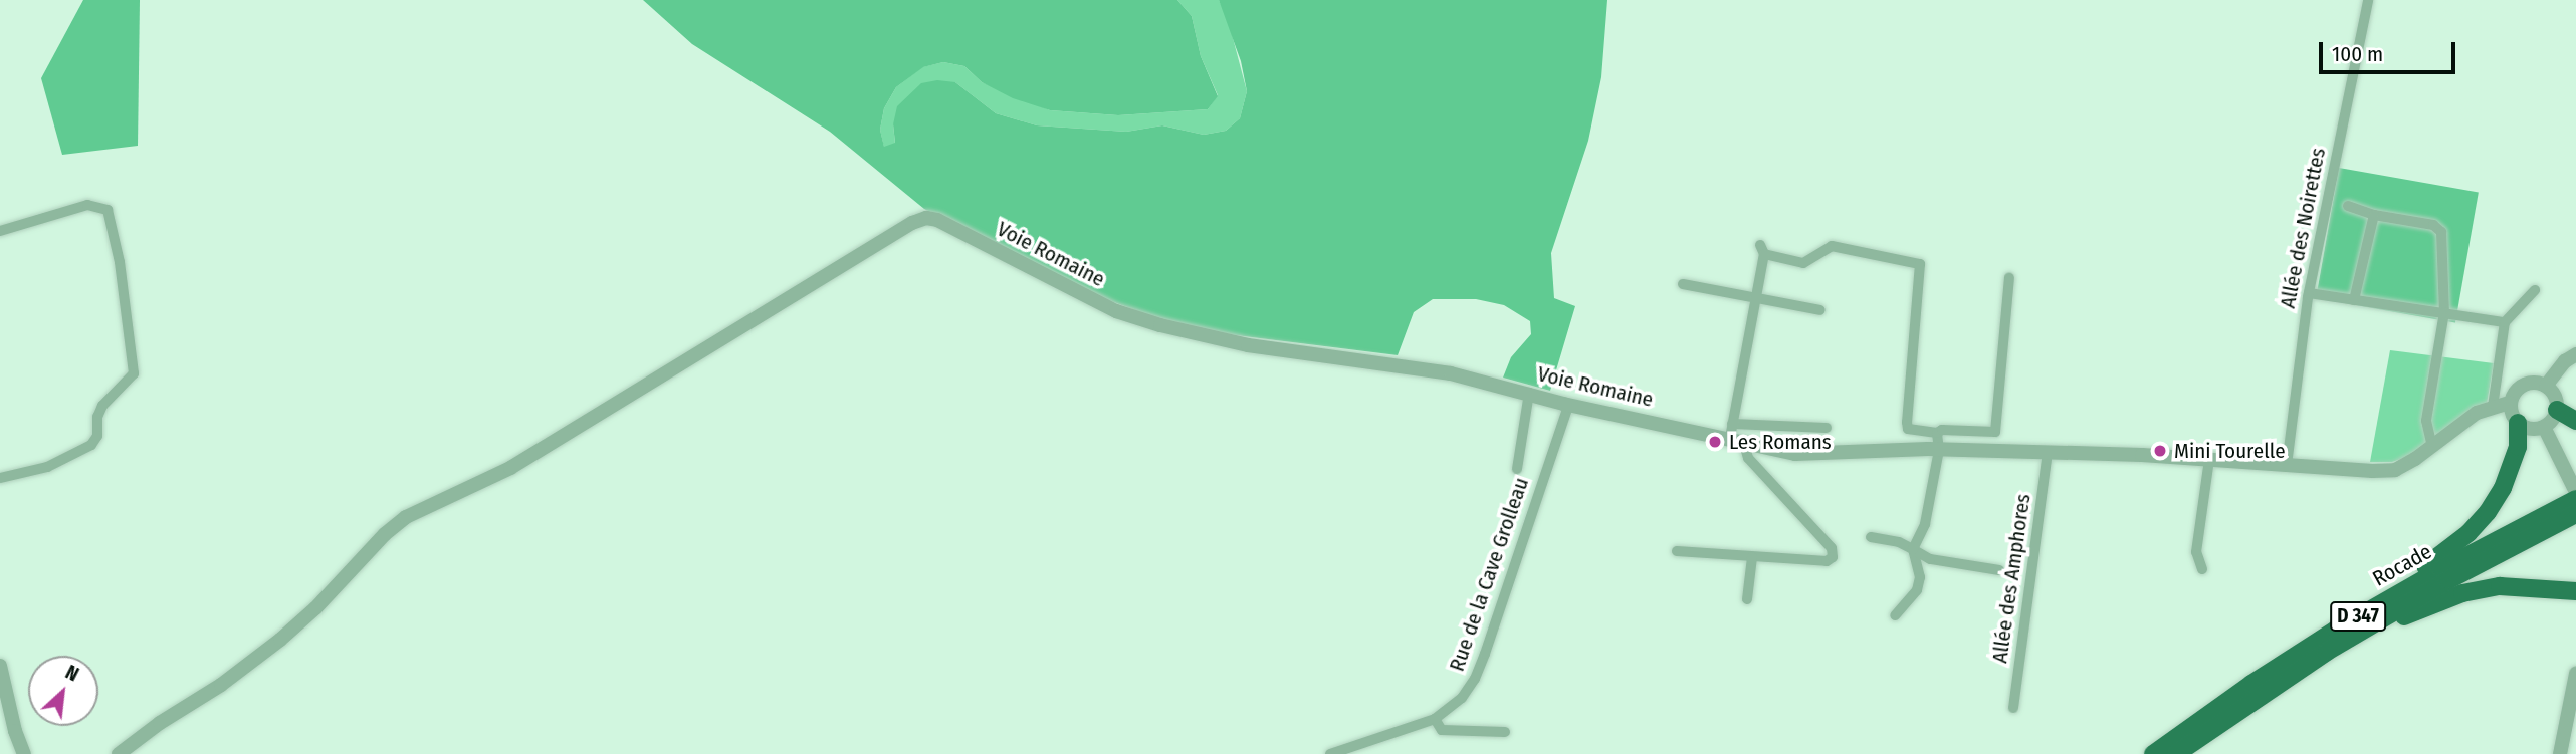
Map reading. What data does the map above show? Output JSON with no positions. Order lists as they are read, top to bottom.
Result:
{
  "streets": {
    "highway": ["Rocade", "D 347"],
    "street": [
      "Allée des Noirettes",
      "Voie Romaine",
      "Rue de la Cave Grolleau",
      "Allée des Amphores"
    ]
  },
  "crossings": [
    ["Allée des Noirettes", "Voie Romaine"],
    ["Voie Romaine", "Rue de la Cave Grolleau"],
    ["Voie Romaine", "Allée des Amphores"],
    ["Rocade", "D 347"]
  ],
  "places": ["Les Romans", "Mini Tourelle"],
  "scale_bar": "100 m",
  "north": "top right"
}
